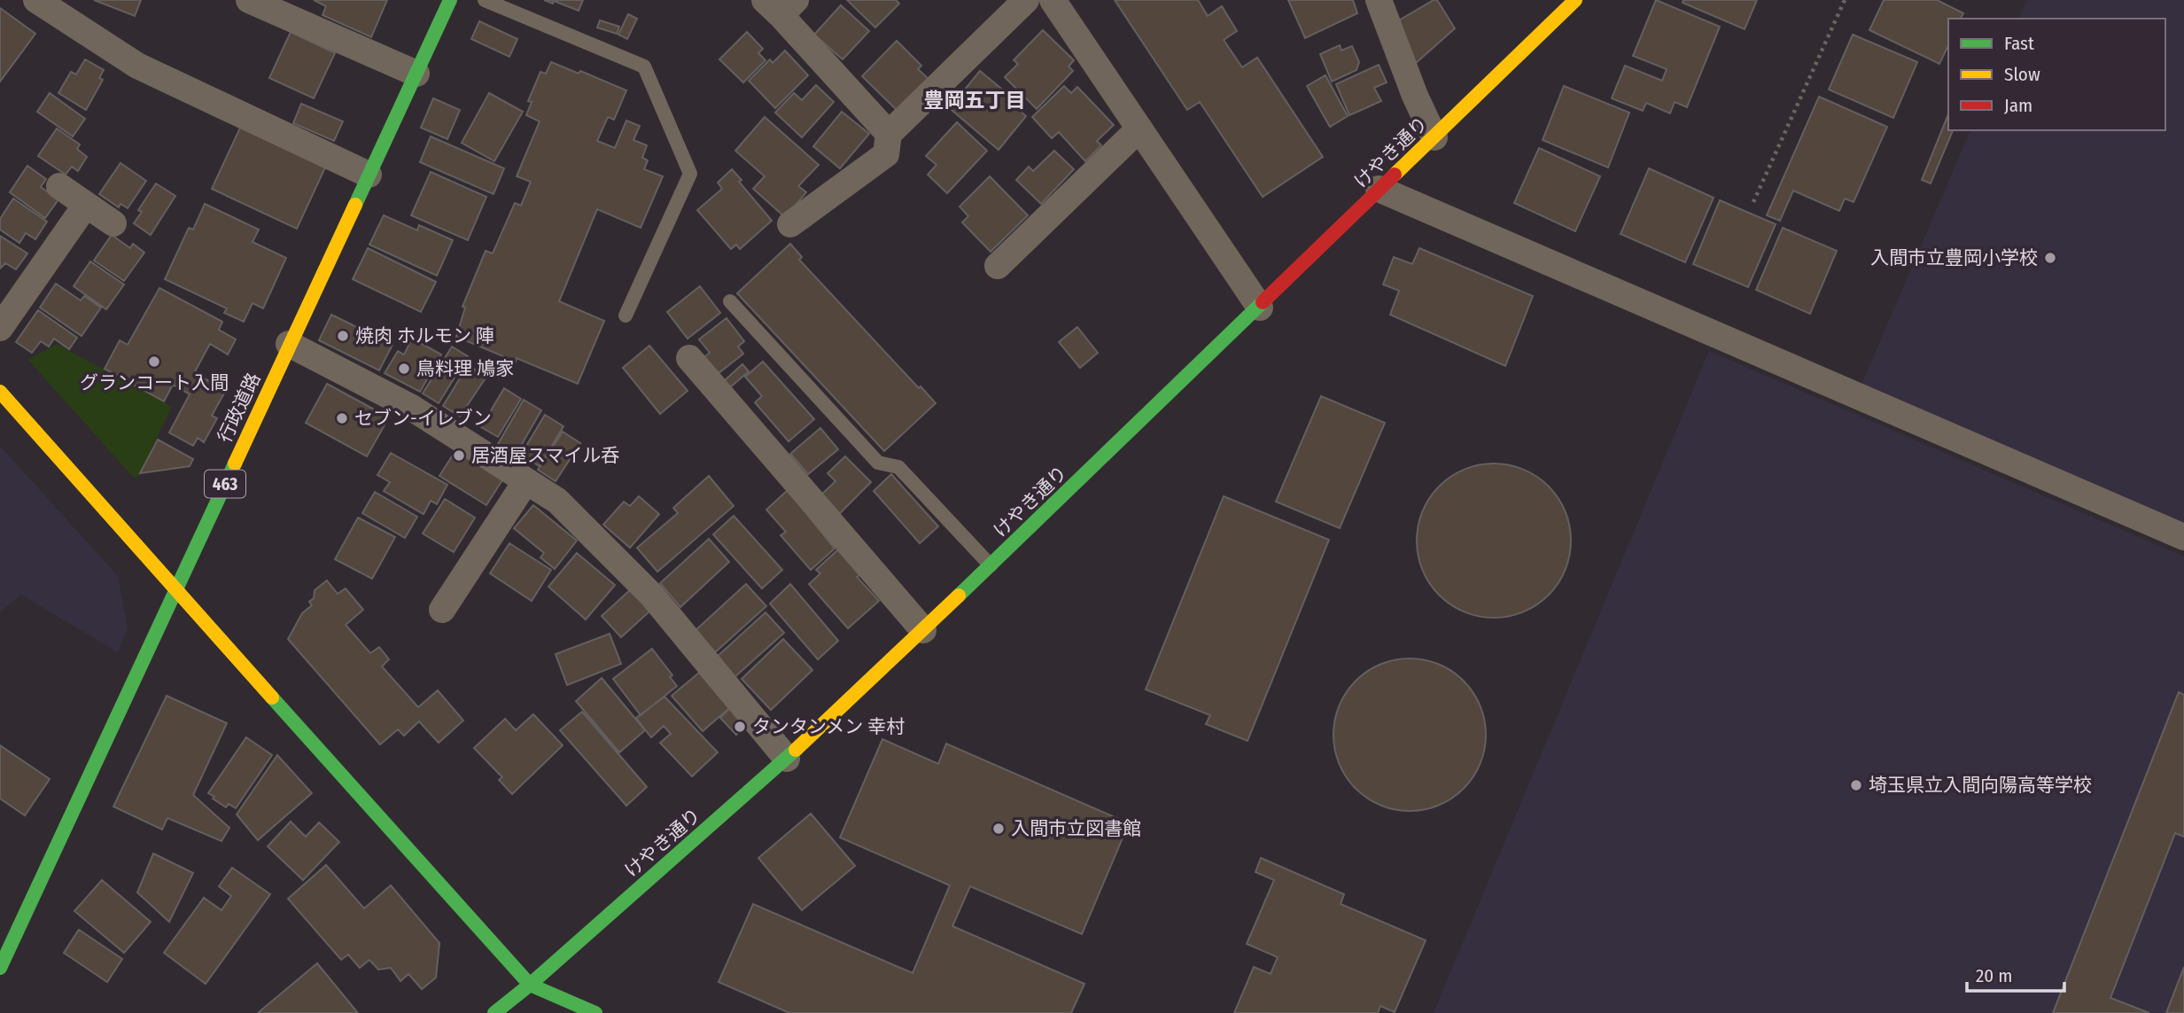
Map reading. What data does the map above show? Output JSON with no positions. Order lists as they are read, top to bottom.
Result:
{
  "streets": {
    "main road": ["けやき通り", "行政道路", "463"]
  },
  "districts": ["豊岡五丁目"],
  "places": [
    "入間市立豊岡小学校",
    "焼肉 ホルモン 陣",
    "グランコート入間",
    "鳥料理 鳩家",
    "セブン-イレブン",
    "居酒屋スマイル呑",
    "タンタンメン 幸村",
    "埼玉県立入間向陽高等学校",
    "入間市立図書館"
  ],
  "legend": ["Fast", "Slow", "Jam"],
  "scale_bar": "20 m"
}
